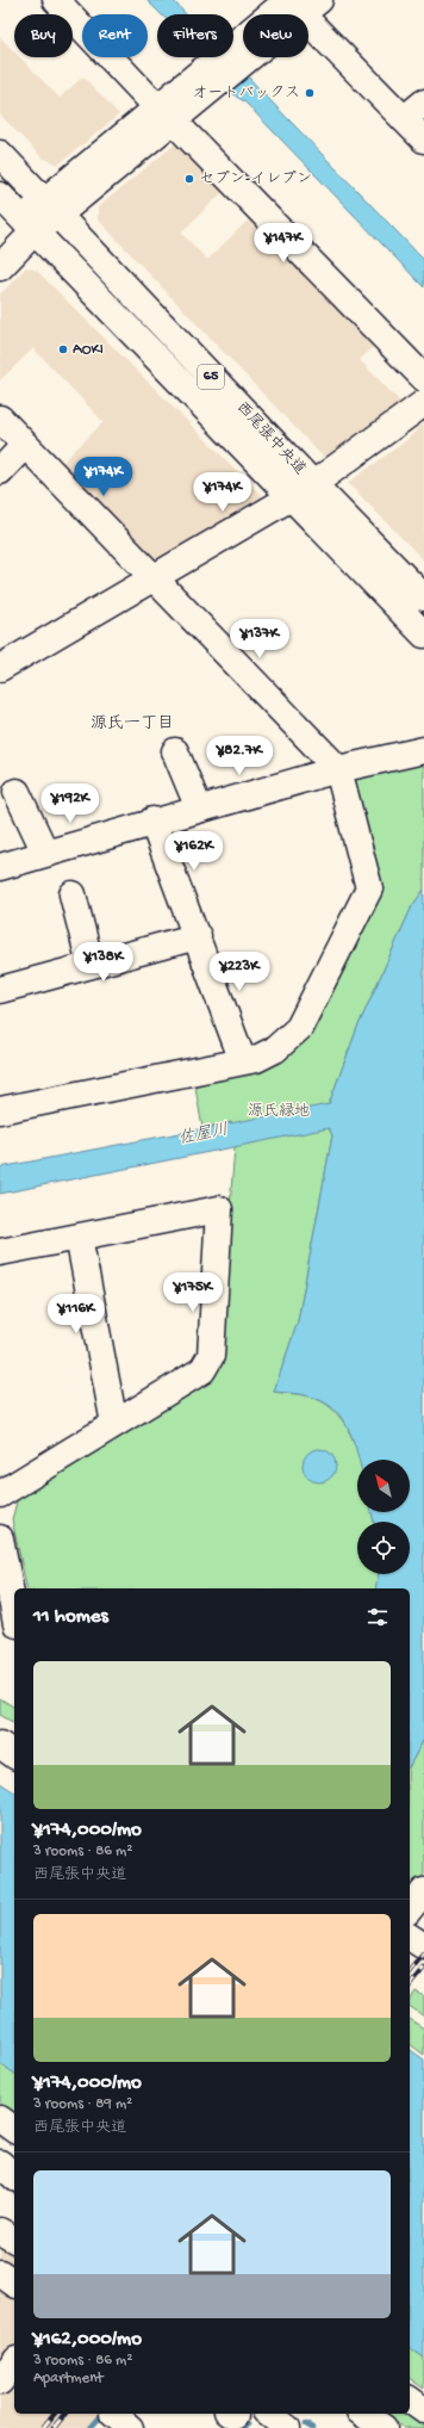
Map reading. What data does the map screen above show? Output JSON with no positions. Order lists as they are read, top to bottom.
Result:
{
  "streets": {
    "street": ["65", "西尾張中央道"]
  },
  "districts": ["源氏一丁目"],
  "water": ["佐屋川"],
  "parks": ["源氏緑地"],
  "places": ["オートバックス", "セブン-イレブン", "AOKI"],
  "north": "top left",
  "page": {
    "chip": [
      "Buy",
      "Rent",
      "Filters",
      "New"
    ],
    "price": [
      "¥147K",
      "¥174K",
      "¥174K",
      "¥137K",
      "¥82.7K",
      "¥192K",
      "¥162K",
      "¥138K",
      "¥223K",
      "¥175K",
      "¥116K"
    ],
    "heading": "11 homes",
    "list": [
      {
        "name": "¥174,000/mo",
        "note": "3 rooms · 86 m² · 西尾張中央道"
      },
      {
        "name": "¥174,000/mo",
        "note": "3 rooms · 89 m² · 西尾張中央道"
      },
      {
        "name": "¥162,000/mo",
        "note": "3 rooms · 86 m² · Apartment"
      }
    ]
  }
}
